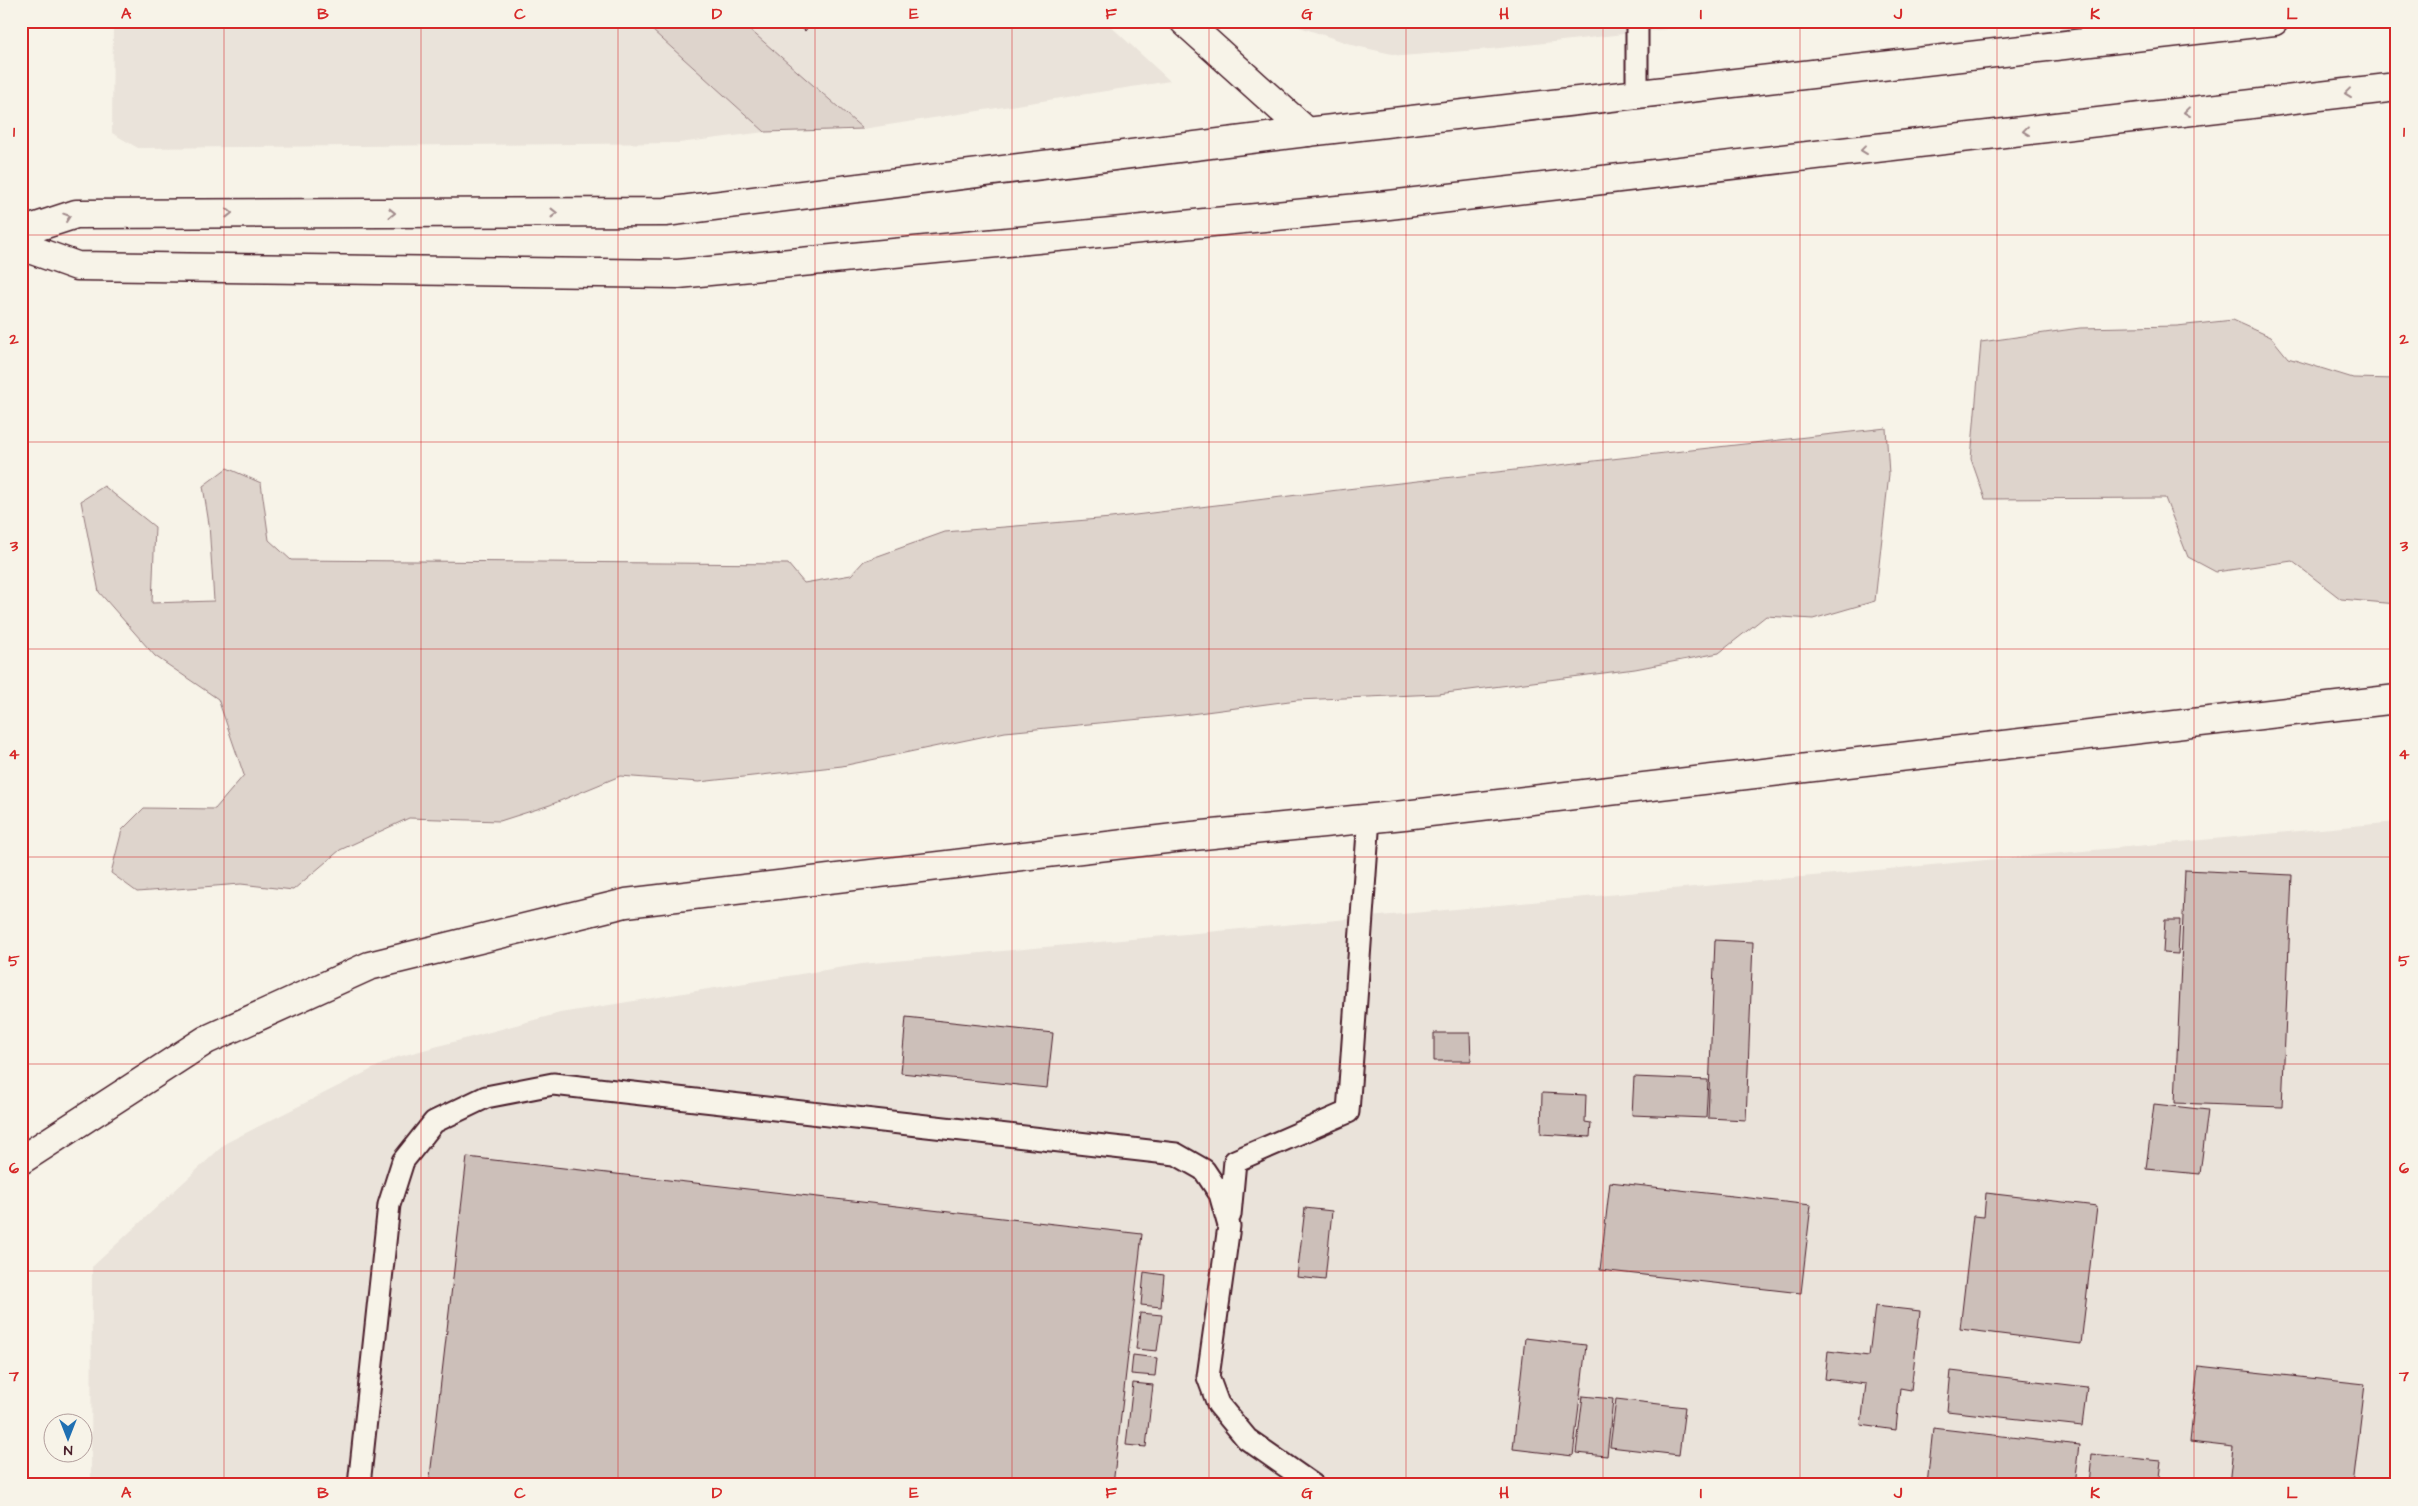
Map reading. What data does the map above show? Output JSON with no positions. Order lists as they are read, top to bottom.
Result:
{
  "north": "bottom",
  "grid": {
    "columns": [
      "A",
      "B",
      "C",
      "D",
      "E",
      "F",
      "G",
      "H",
      "I",
      "J",
      "K",
      "L"
    ],
    "rows": [
      "1",
      "2",
      "3",
      "4",
      "5",
      "6",
      "7"
    ]
  }
}
